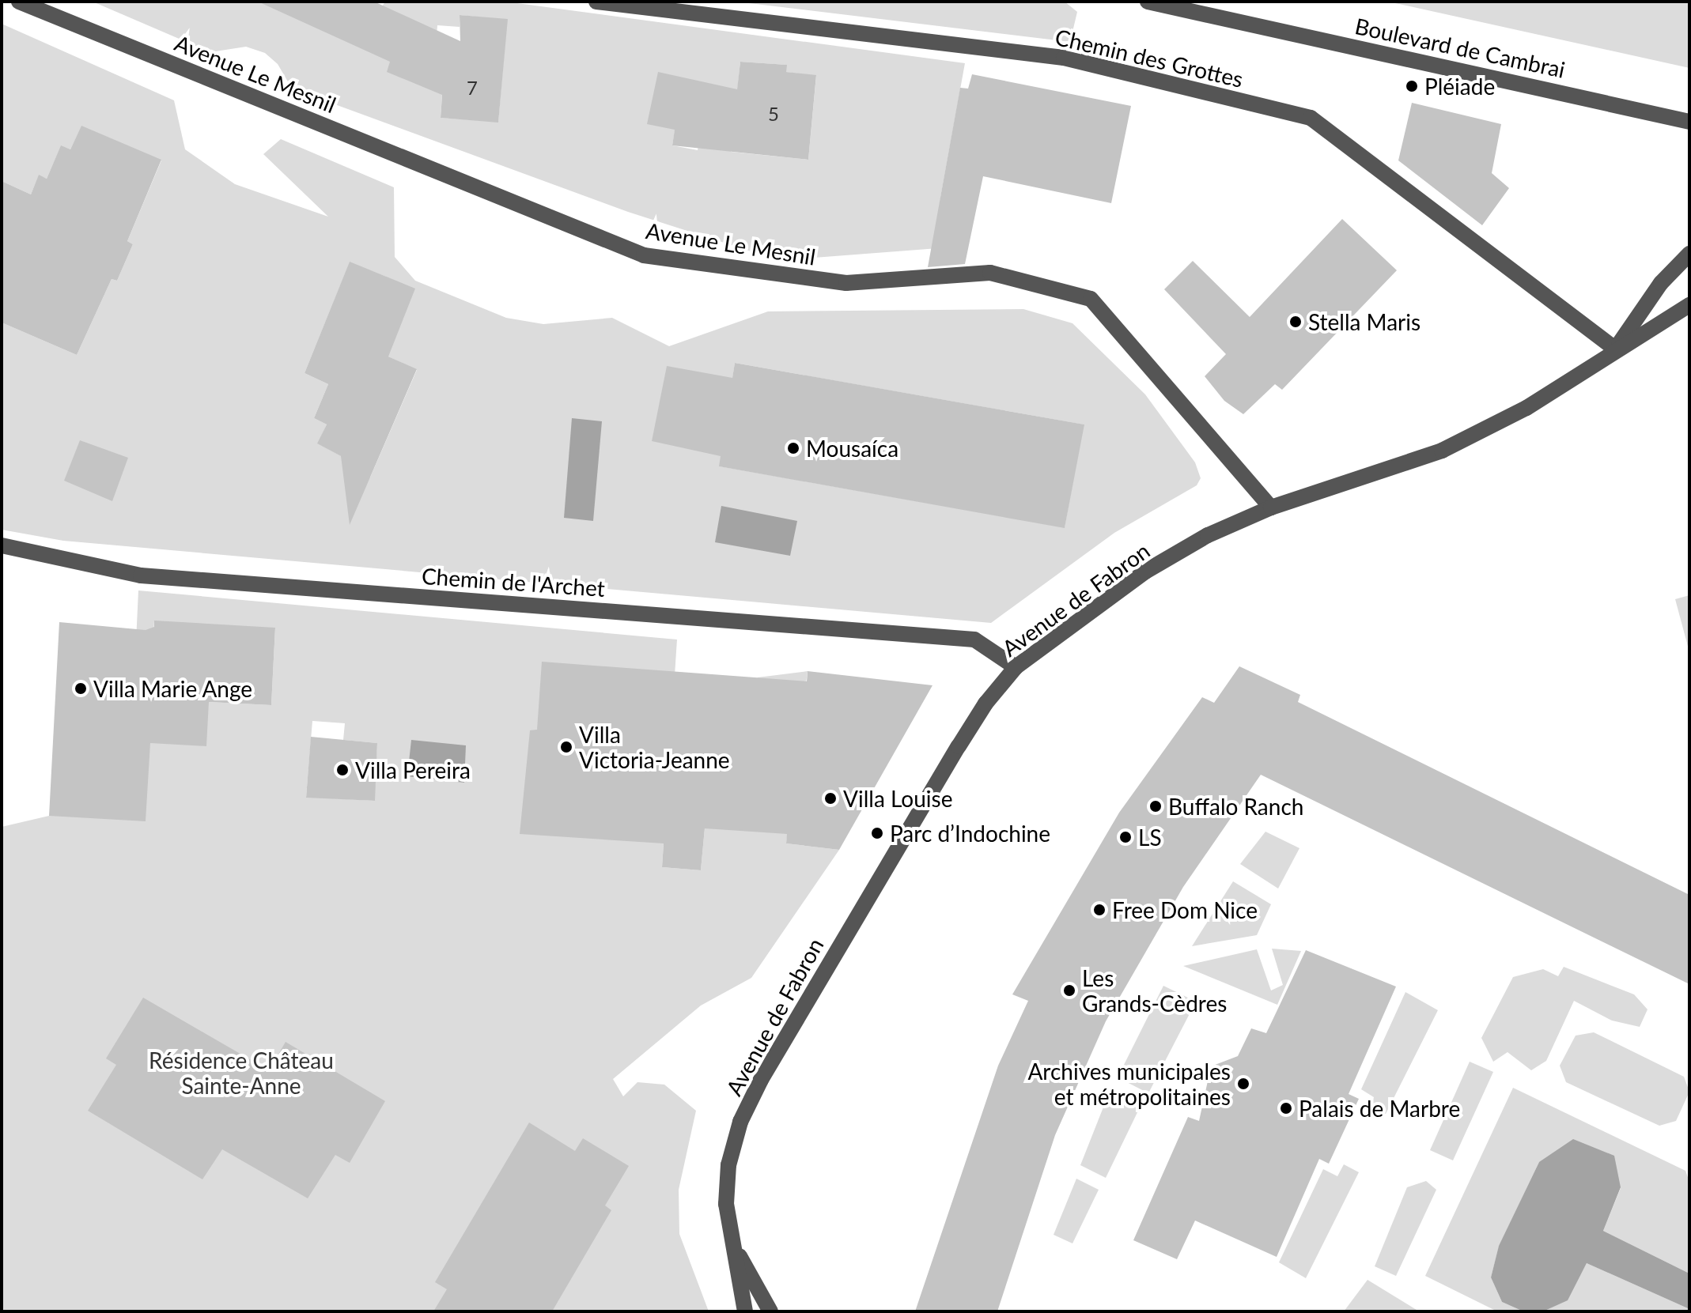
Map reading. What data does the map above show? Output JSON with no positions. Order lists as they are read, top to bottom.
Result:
{
  "streets": {
    "street": [
      "Boulevard de Cambrai",
      "Chemin des Grottes",
      "Avenue Le Mesnil",
      "Chemin de l'Archet",
      "Avenue de Fabron"
    ]
  },
  "crossings": [
    ["Chemin des Grottes", "Avenue de Fabron"],
    ["Avenue Le Mesnil", "Avenue de Fabron"],
    ["Chemin de l'Archet", "Avenue de Fabron"]
  ],
  "parks": ["Résidence Château Sainte-Anne"],
  "places": [
    "Pléiade",
    "Stella Maris",
    "Mousaíca",
    "Villa Marie Ange",
    "Villa Victoria-Jeanne",
    "Villa Pereira",
    "Villa Louise",
    "Buffalo Ranch",
    "Parc d’Indochine",
    "LS",
    "Free Dom Nice",
    "Les Grands-Cèdres",
    "Archives municipales et métropolitaines",
    "Palais de Marbre"
  ],
  "house_numbers": ["7", "5"]
}
